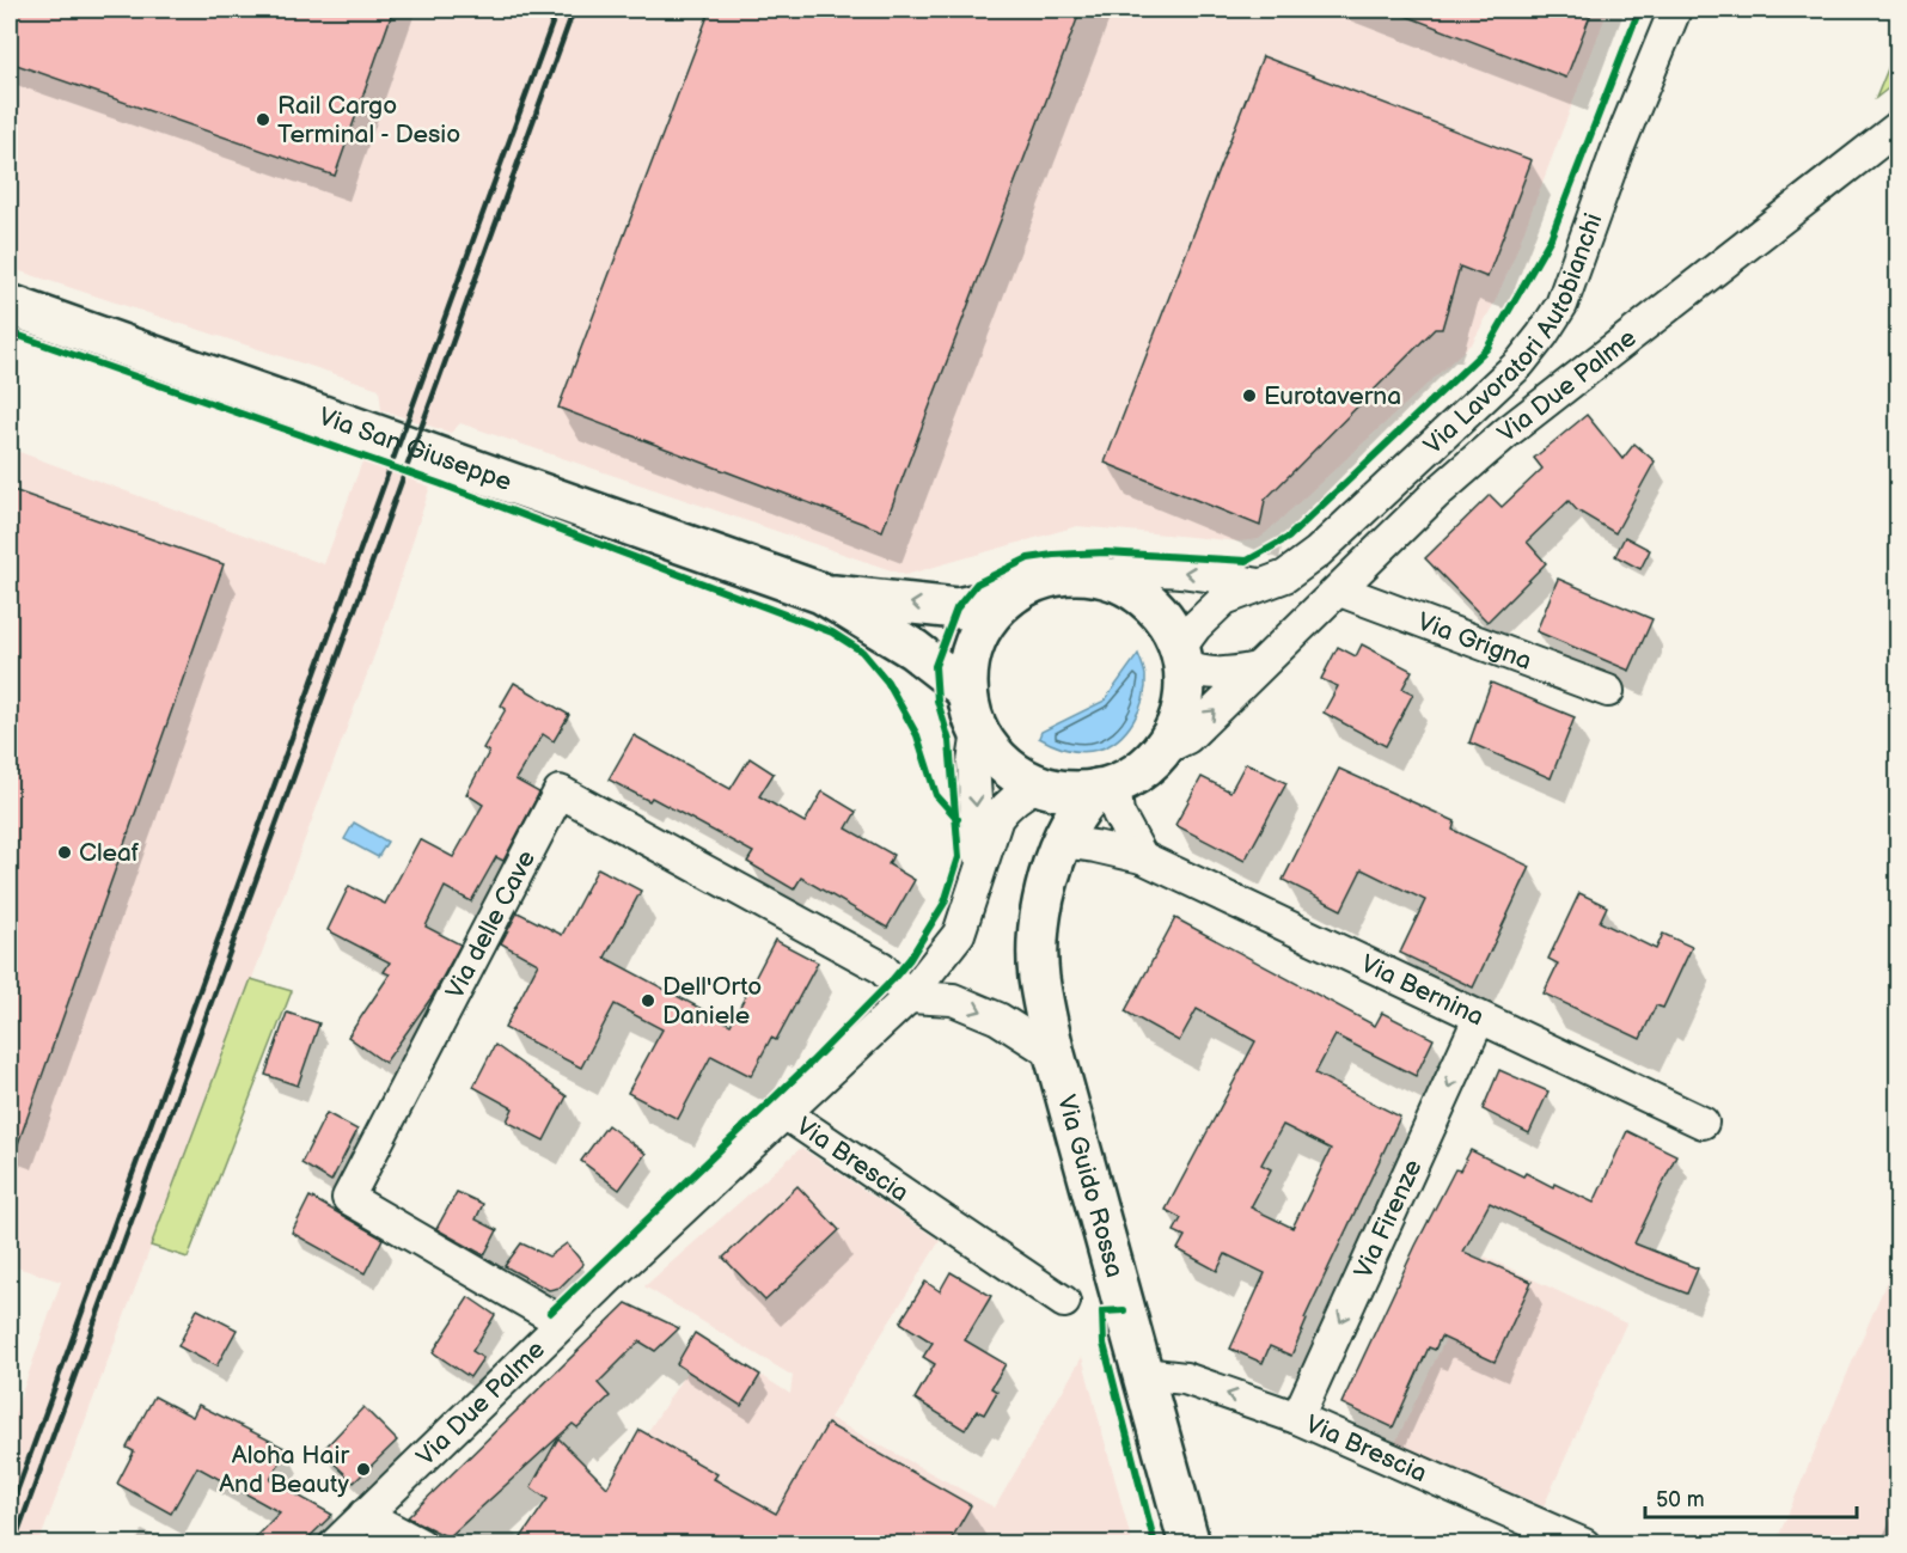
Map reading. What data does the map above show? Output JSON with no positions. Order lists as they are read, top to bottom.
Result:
{
  "streets": {
    "street": [
      "Via Lavoratori Autobianchi",
      "Via Due Palme",
      "Via San Giuseppe",
      "Via Grigna",
      "Via delle Cave",
      "Via Bernina",
      "Via Brescia",
      "Via Guido Rossa",
      "Via Firenze"
    ]
  },
  "crossings": [
    ["Via Lavoratori Autobianchi", "Via Due Palme"],
    ["Via Lavoratori Autobianchi", "Via San Giuseppe"],
    ["Via Lavoratori Autobianchi", "Via Guido Rossa"],
    ["Via Due Palme", "Via San Giuseppe"],
    ["Via Due Palme", "Via Grigna"],
    ["Via Due Palme", "Via delle Cave"],
    ["Via Due Palme", "Via Brescia"],
    ["Via Due Palme", "Via Guido Rossa"],
    ["Via San Giuseppe", "Via Guido Rossa"],
    ["Via Bernina", "Via Guido Rossa"],
    ["Via Bernina", "Via Firenze"],
    ["Via Brescia", "Via Guido Rossa"],
    ["Via Brescia", "Via Firenze"]
  ],
  "one_way": ["Via Firenze"],
  "places": [
    "Rail Cargo Terminal - Desio",
    "Eurotaverna",
    "Cleaf",
    "Dell'Orto Daniele",
    "Aloha Hair And Beauty"
  ],
  "scale_bar": "50 m"
}
